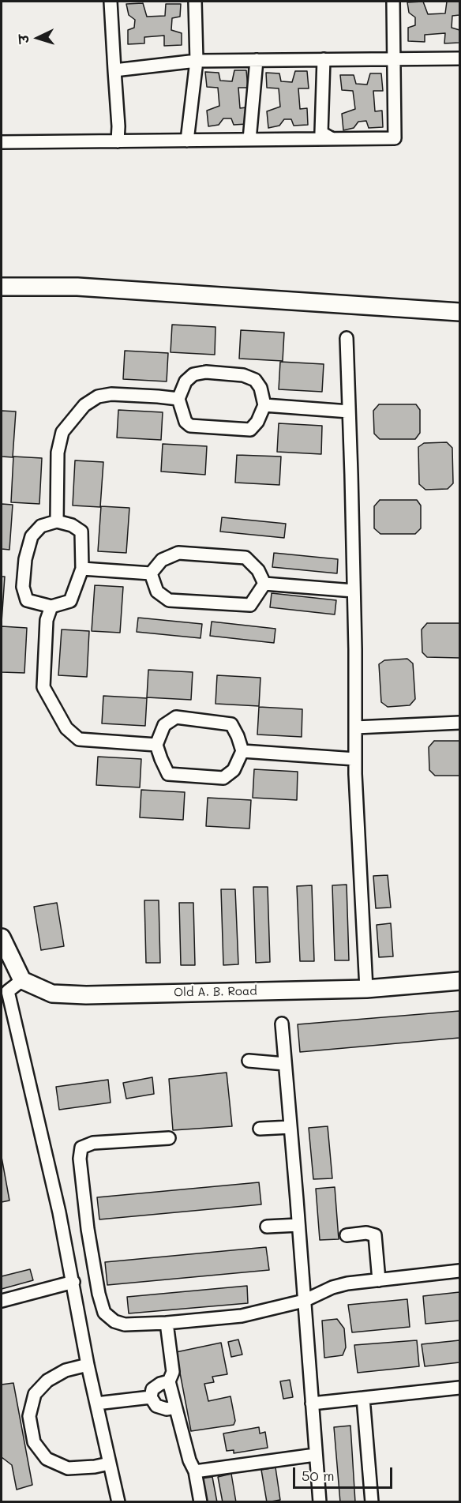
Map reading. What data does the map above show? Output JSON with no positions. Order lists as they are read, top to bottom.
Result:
{
  "streets": {
    "street": ["Old A. B. Road"]
  },
  "scale_bar": "50 m",
  "north": "left"
}
